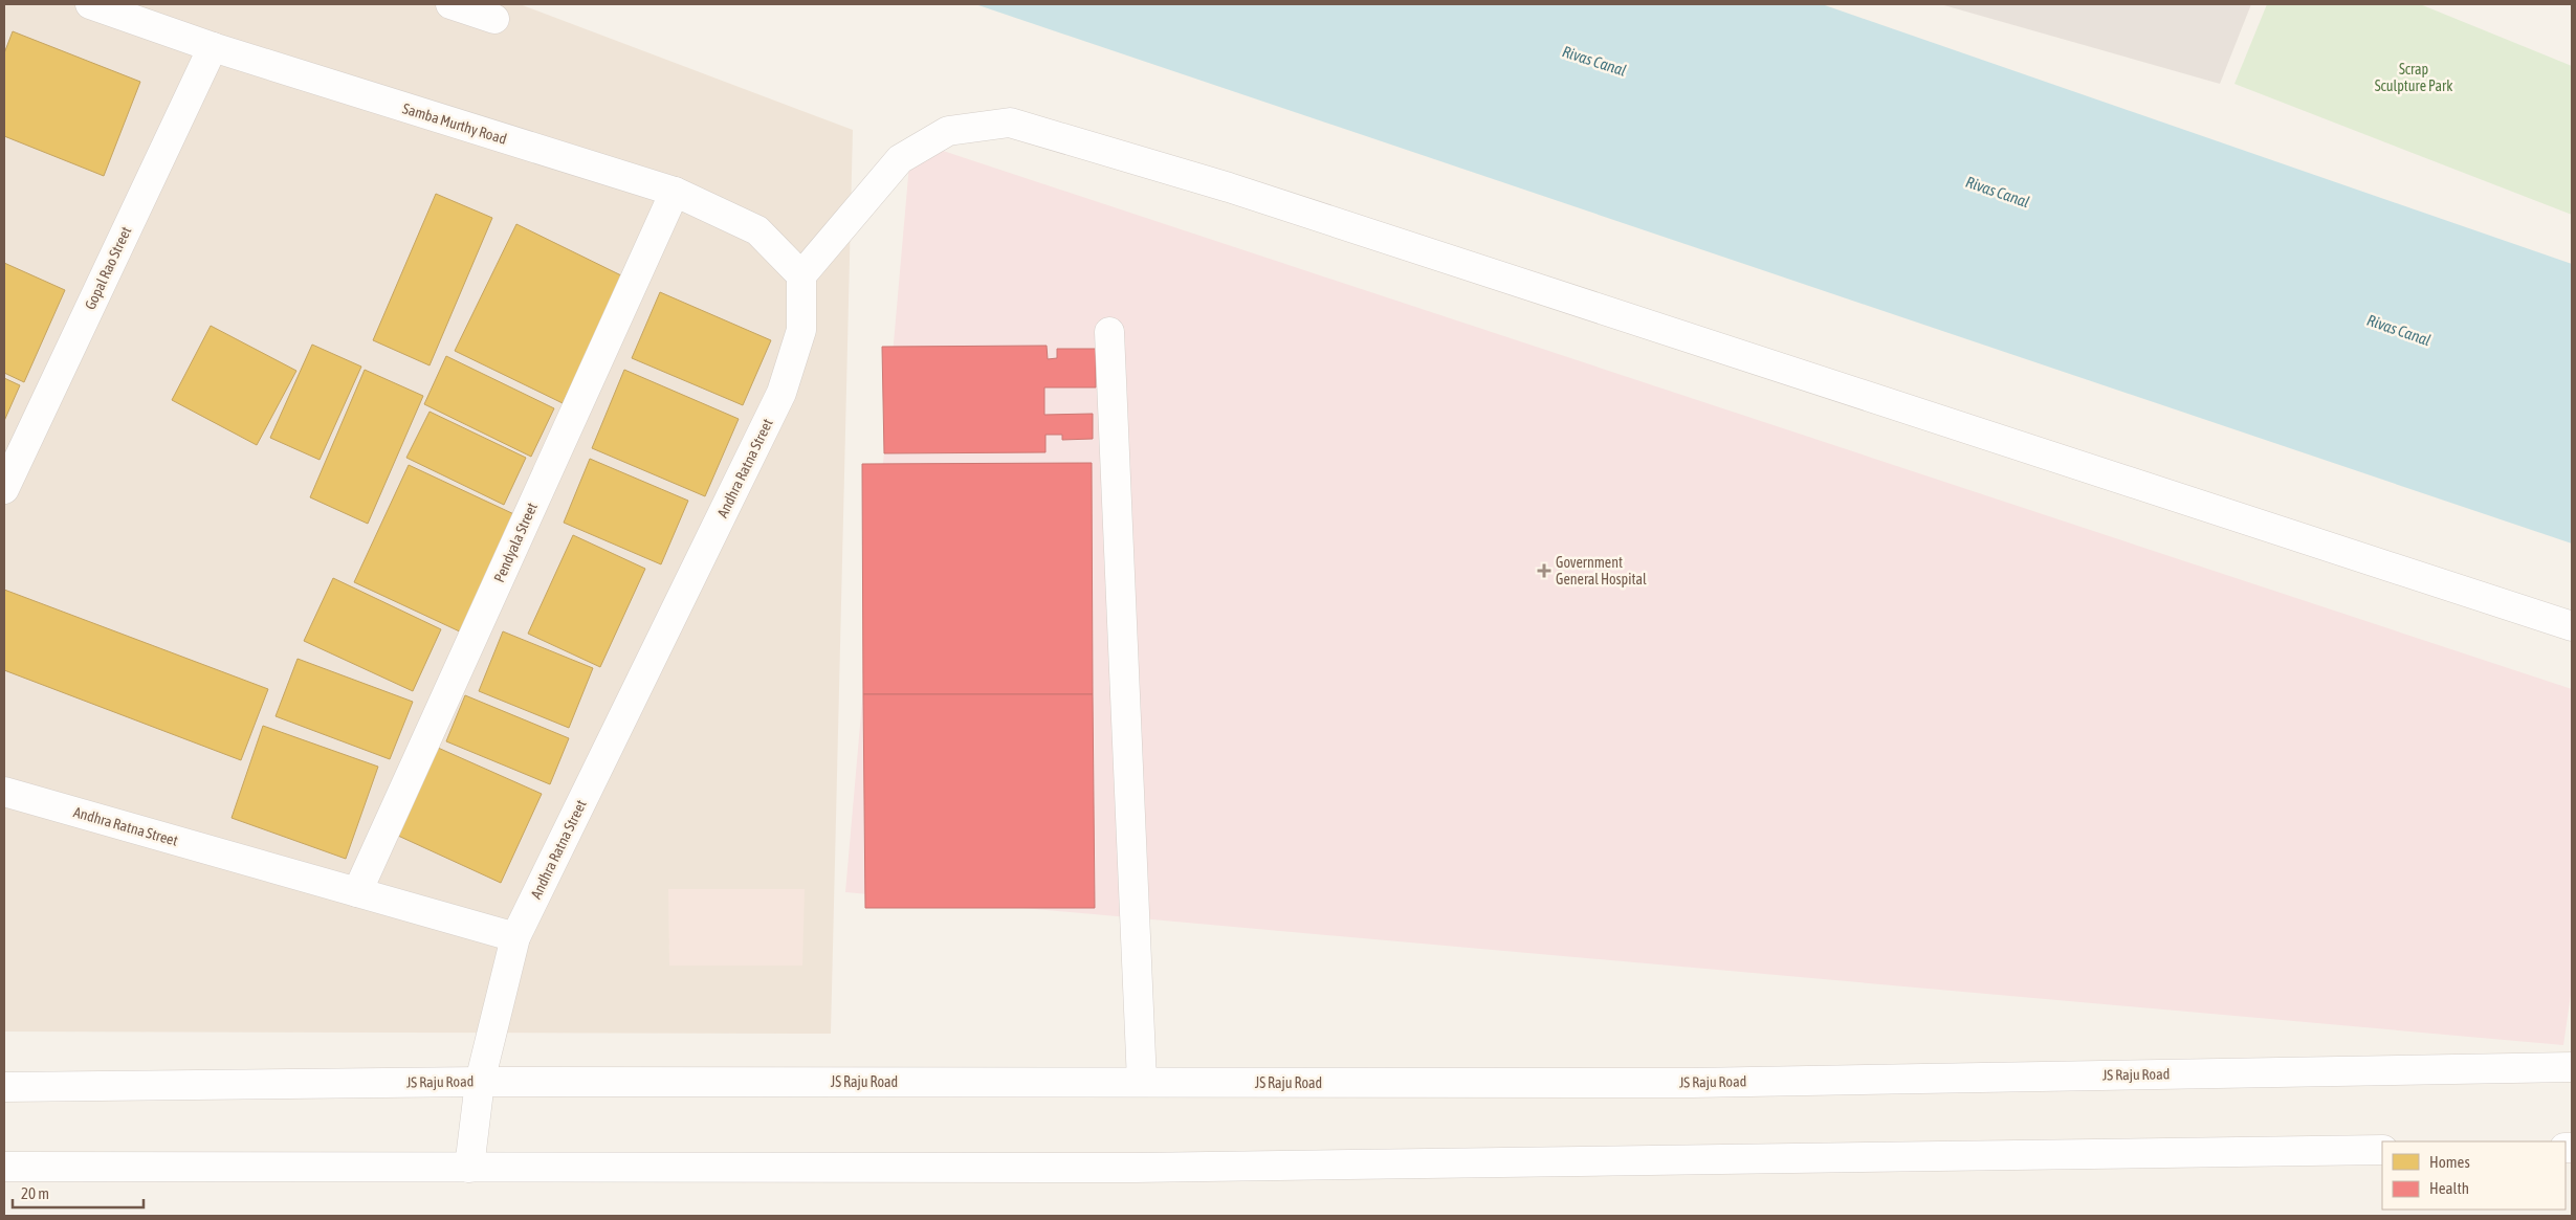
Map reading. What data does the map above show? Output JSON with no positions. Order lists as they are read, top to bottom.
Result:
{
  "streets": {
    "street": [
      "Samba Murthy Road",
      "Gopal Rao Street",
      "Andhra Ratna Street",
      "Pendyala Street",
      "JS Raju Road"
    ]
  },
  "crossings": [
    ["Samba Murthy Road", "Gopal Rao Street"],
    ["Samba Murthy Road", "Andhra Ratna Street"],
    ["Samba Murthy Road", "Pendyala Street"],
    ["Andhra Ratna Street", "Pendyala Street"]
  ],
  "water": ["Rivas Canal"],
  "parks": ["Scrap Sculpture Park"],
  "places": {
    "health": ["Government General Hospital"]
  },
  "legend": ["Homes", "Health"],
  "scale_bar": "20 m"
}
